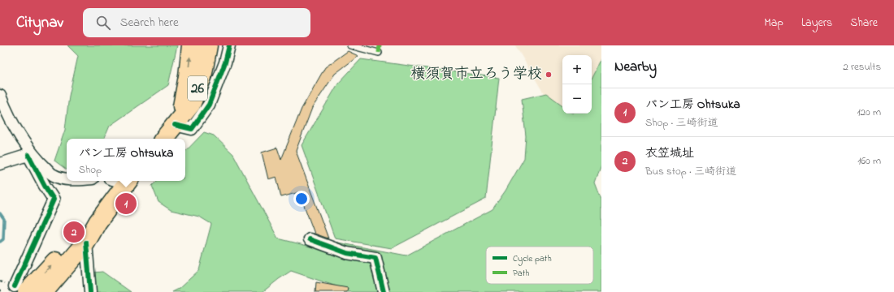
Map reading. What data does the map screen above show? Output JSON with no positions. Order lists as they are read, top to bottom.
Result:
{
  "streets": {
    "main road": ["26"]
  },
  "places": ["横須賀市立ろう学校"],
  "legend": ["Cycle path", "Path"],
  "page": {
    "header": "Citynav",
    "search": "Search here",
    "nav": ["Map", "Layers", "Share"],
    "heading": ["Nearby", "2 results"],
    "map_buttons": ["+", "−"],
    "list": [
      {
        "mark": "1",
        "name": "パン工房 Ohtsuka",
        "note": "Shop · 三崎街道",
        "value": "120 m"
      },
      {
        "mark": "2",
        "name": "衣笠城址",
        "note": "Bus stop · 三崎街道",
        "value": "160 m"
      }
    ],
    "popup": ["パン工房 Ohtsuka", "Shop"],
    "pins": ["1", "2"]
  }
}
